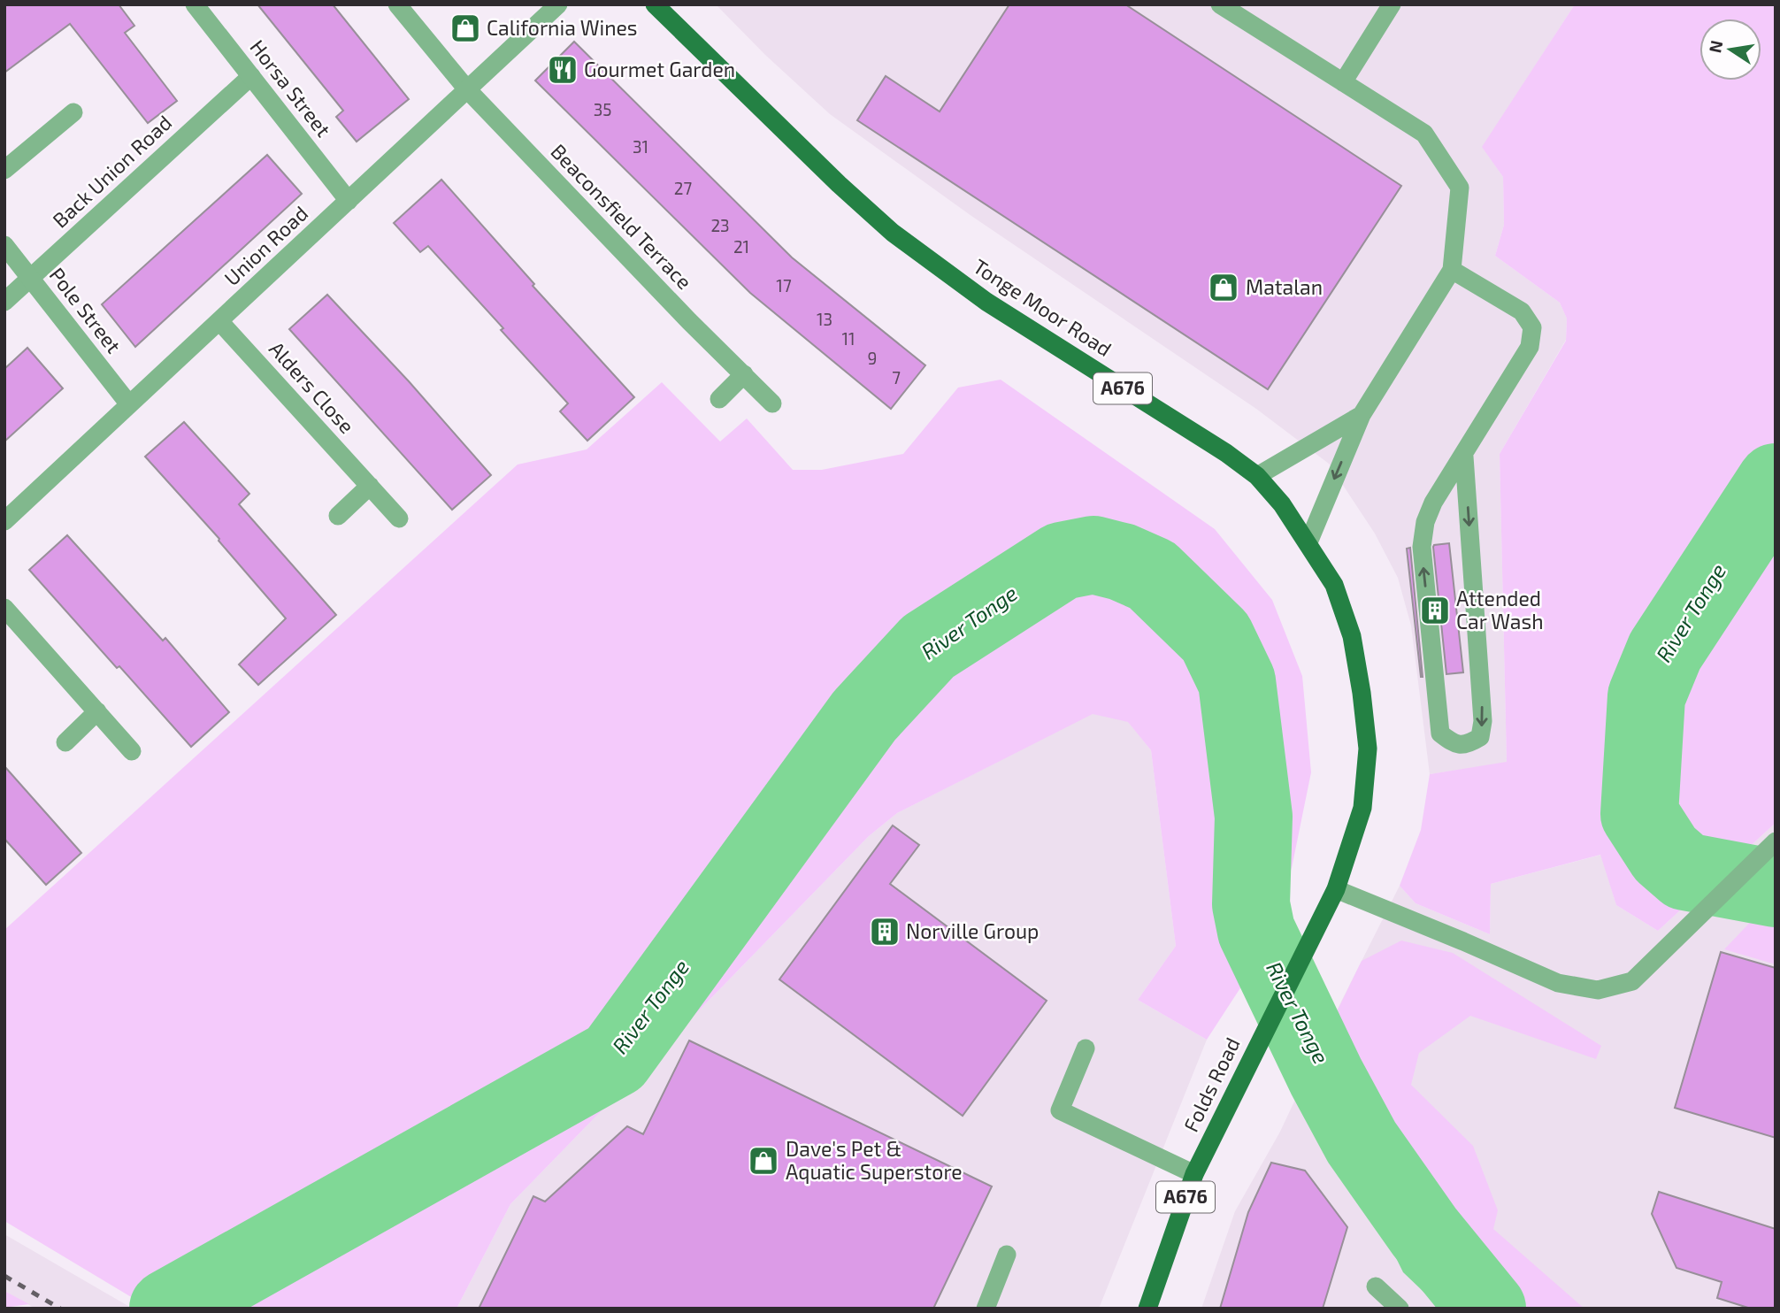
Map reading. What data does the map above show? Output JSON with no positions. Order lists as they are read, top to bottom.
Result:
{
  "streets": {
    "main road": ["Tonge Moor Road", "A676", "Folds Road"],
    "street": [
      "Horsa Street",
      "Back Union Road",
      "Beaconsfield Terrace",
      "Union Road",
      "Pole Street",
      "Alders Close"
    ]
  },
  "crossings": [
    ["Horsa Street", "Back Union Road"],
    ["Horsa Street", "Union Road"],
    ["Back Union Road", "Pole Street"],
    ["Beaconsfield Terrace", "Union Road"],
    ["Union Road", "Pole Street"],
    ["Union Road", "Alders Close"],
    ["Tonge Moor Road", "Folds Road"]
  ],
  "water": ["River Tonge"],
  "places": {
    "shop": ["California Wines", "Matalan", "Dave's Pet & Aquatic Superstore"],
    "restaurant": ["Gourmet Garden"],
    "building": ["Attended Car Wash", "Norville Group"]
  },
  "house_numbers": [
    "35",
    "31",
    "27",
    "23",
    "21",
    "17",
    "13",
    "11",
    "9",
    "7"
  ],
  "north": "left"
}
